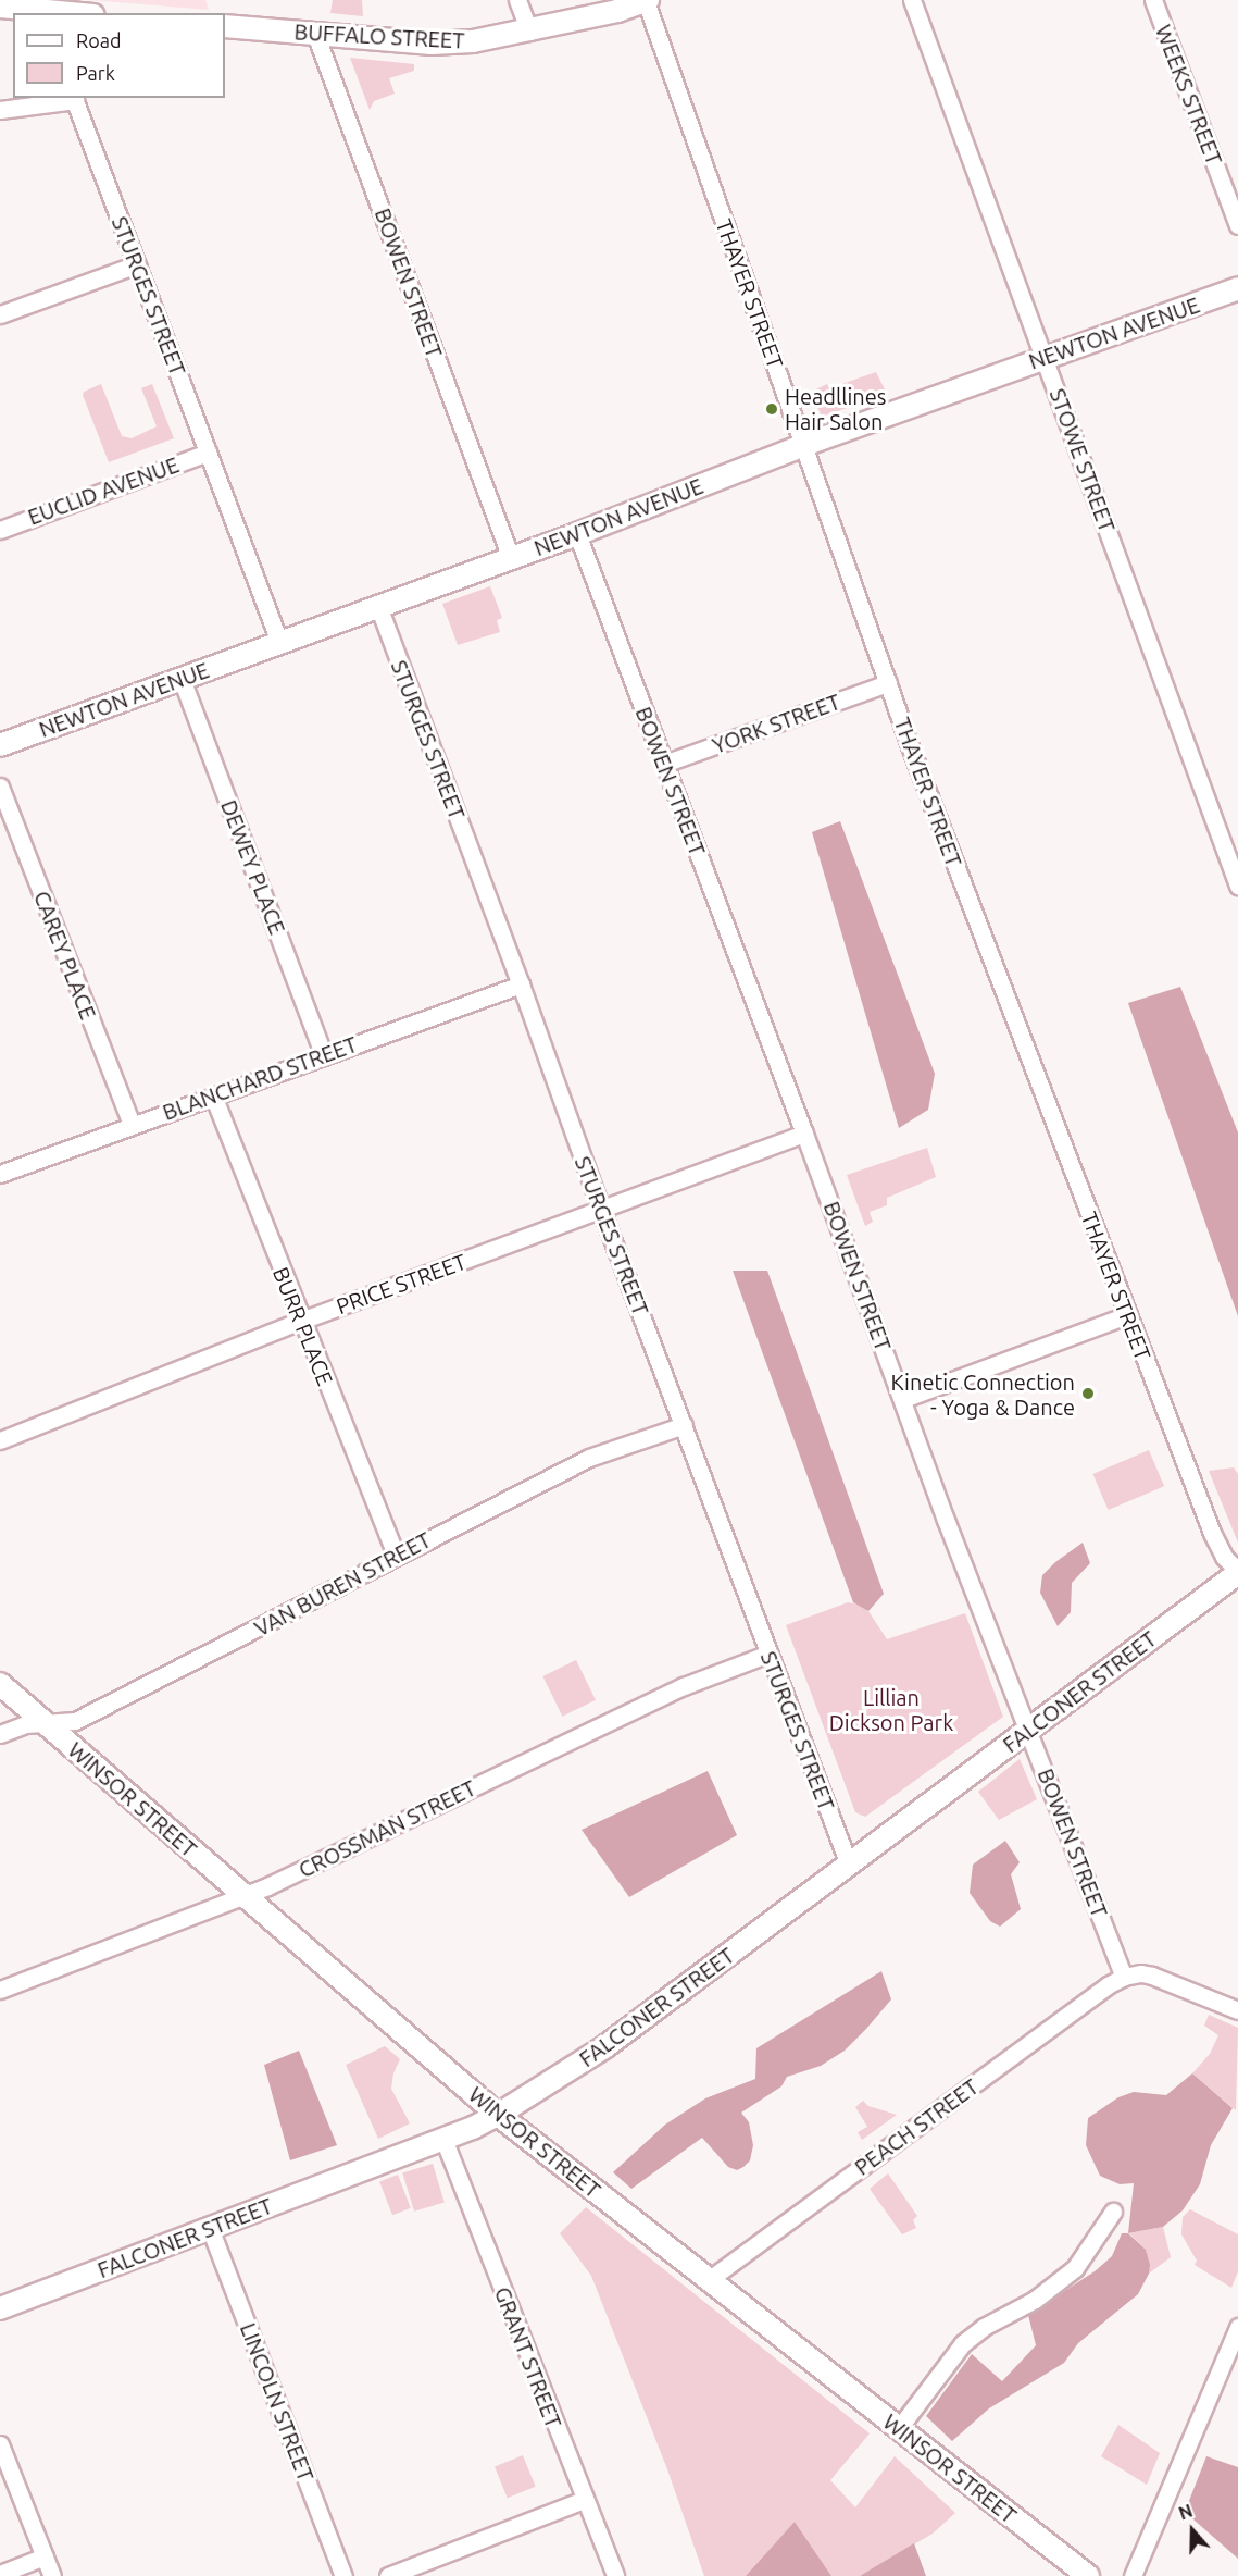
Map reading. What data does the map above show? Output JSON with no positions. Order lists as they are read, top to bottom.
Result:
{
  "streets": {
    "street": [
      "BUFFALO STREET",
      "WEEKS STREET",
      "BOWEN STREET",
      "THAYER STREET",
      "STURGES STREET",
      "NEWTON AVENUE",
      "STOWE STREET",
      "EUCLID AVENUE",
      "YORK STREET",
      "DEWEY PLACE",
      "CAREY PLACE",
      "BLANCHARD STREET",
      "PRICE STREET",
      "BURR PLACE",
      "VAN BUREN STREET",
      "FALCONER STREET",
      "WINSOR STREET",
      "CROSSMAN STREET",
      "PEACH STREET",
      "GRANT STREET",
      "LINCOLN STREET"
    ]
  },
  "crossings": [
    ["BUFFALO STREET", "BOWEN STREET"],
    ["BUFFALO STREET", "THAYER STREET"],
    ["BOWEN STREET", "NEWTON AVENUE"],
    ["BOWEN STREET", "YORK STREET"],
    ["BOWEN STREET", "PRICE STREET"],
    ["BOWEN STREET", "FALCONER STREET"],
    ["BOWEN STREET", "PEACH STREET"],
    ["THAYER STREET", "NEWTON AVENUE"],
    ["THAYER STREET", "YORK STREET"],
    ["THAYER STREET", "FALCONER STREET"],
    ["STURGES STREET", "NEWTON AVENUE"],
    ["STURGES STREET", "EUCLID AVENUE"],
    ["STURGES STREET", "BLANCHARD STREET"],
    ["STURGES STREET", "PRICE STREET"],
    ["STURGES STREET", "VAN BUREN STREET"],
    ["STURGES STREET", "FALCONER STREET"],
    ["STURGES STREET", "CROSSMAN STREET"],
    ["NEWTON AVENUE", "STOWE STREET"],
    ["NEWTON AVENUE", "DEWEY PLACE"],
    ["DEWEY PLACE", "BLANCHARD STREET"],
    ["CAREY PLACE", "BLANCHARD STREET"],
    ["BLANCHARD STREET", "BURR PLACE"],
    ["PRICE STREET", "BURR PLACE"],
    ["BURR PLACE", "VAN BUREN STREET"],
    ["VAN BUREN STREET", "WINSOR STREET"],
    ["FALCONER STREET", "WINSOR STREET"],
    ["FALCONER STREET", "GRANT STREET"],
    ["FALCONER STREET", "LINCOLN STREET"],
    ["WINSOR STREET", "CROSSMAN STREET"],
    ["WINSOR STREET", "PEACH STREET"]
  ],
  "parks": ["Lillian Dickson Park"],
  "places": ["Headllines Hair Salon", "Kinetic Connection - Yoga & Dance"],
  "legend": ["Road", "Park"],
  "north": "top"
}
